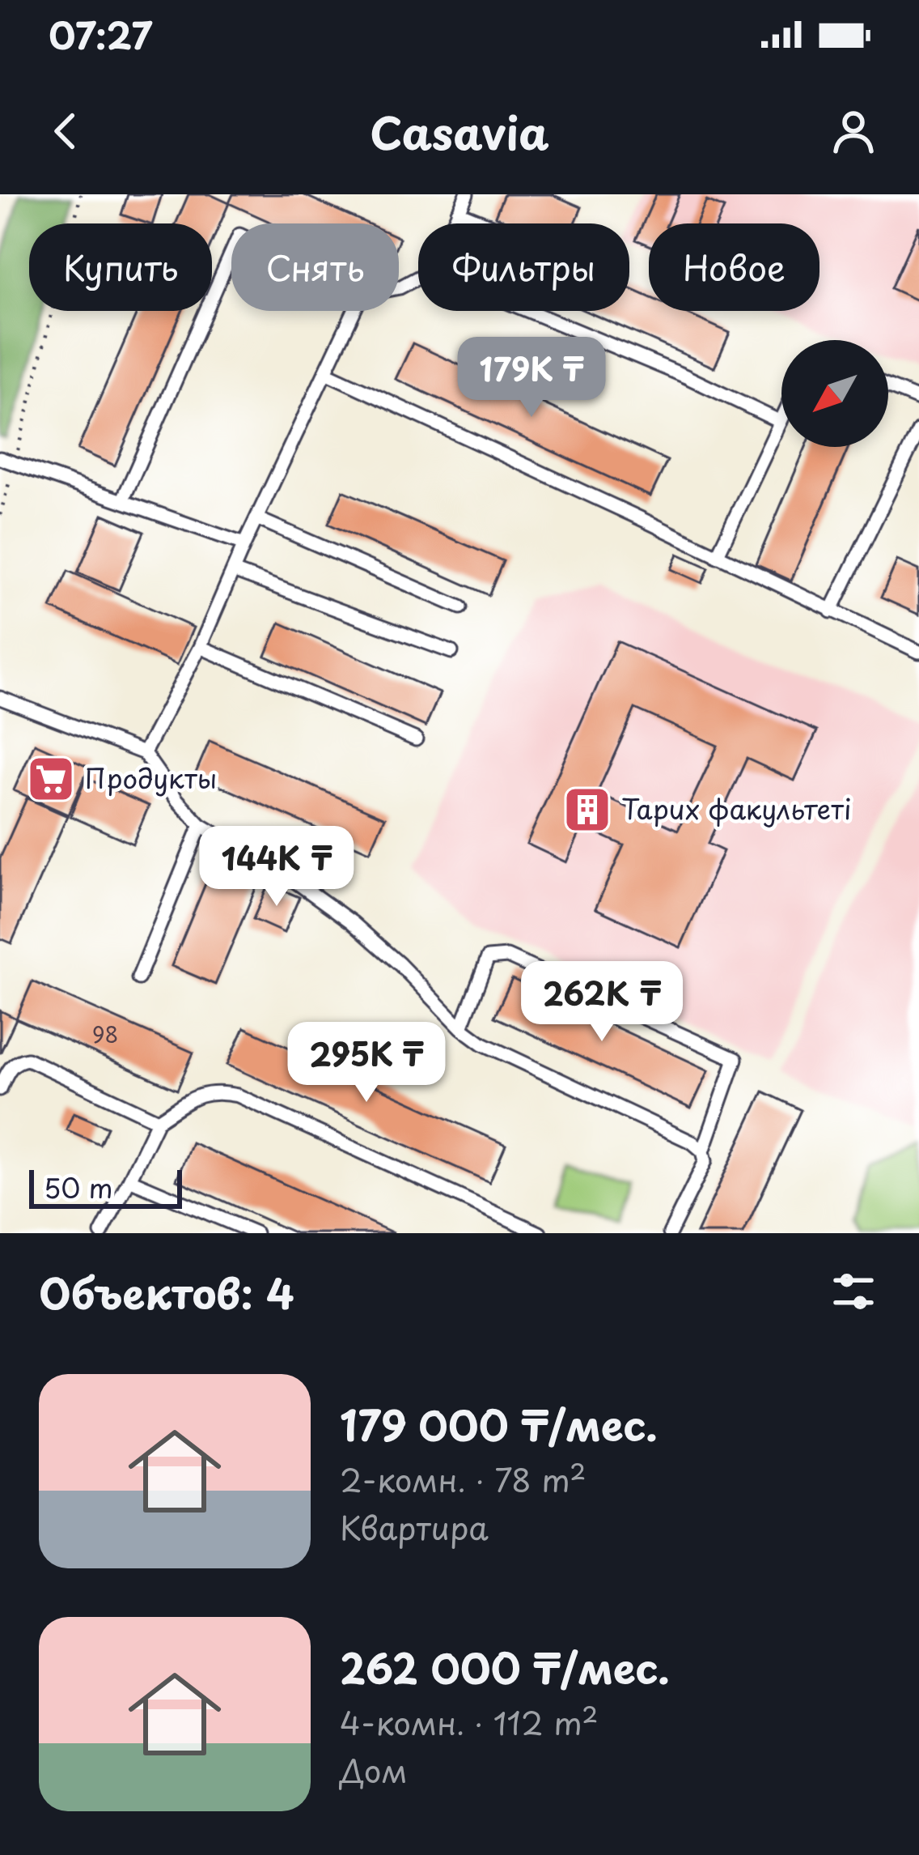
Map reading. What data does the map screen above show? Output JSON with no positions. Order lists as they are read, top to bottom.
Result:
{
  "places": {
    "supermarket": ["Продукты"],
    "building": ["Тарих факультеті"]
  },
  "house_numbers": ["98"],
  "scale_bar": "50 m",
  "north": "bottom left",
  "page": {
    "status": "07:27",
    "header": "Casavia",
    "chip": [
      "Купить",
      "Снять",
      "Фильтры",
      "Новое"
    ],
    "price": [
      "179K ₸",
      "144K ₸",
      "262K ₸",
      "295K ₸"
    ],
    "scale": "50 m",
    "heading": "Объектов: 4",
    "list": [
      {
        "name": "179 000 ₸/мес.",
        "note": "2-комн. · 78 m² · Квартира"
      },
      {
        "name": "262 000 ₸/мес.",
        "note": "4-комн. · 112 m² · Дом"
      }
    ]
  }
}
